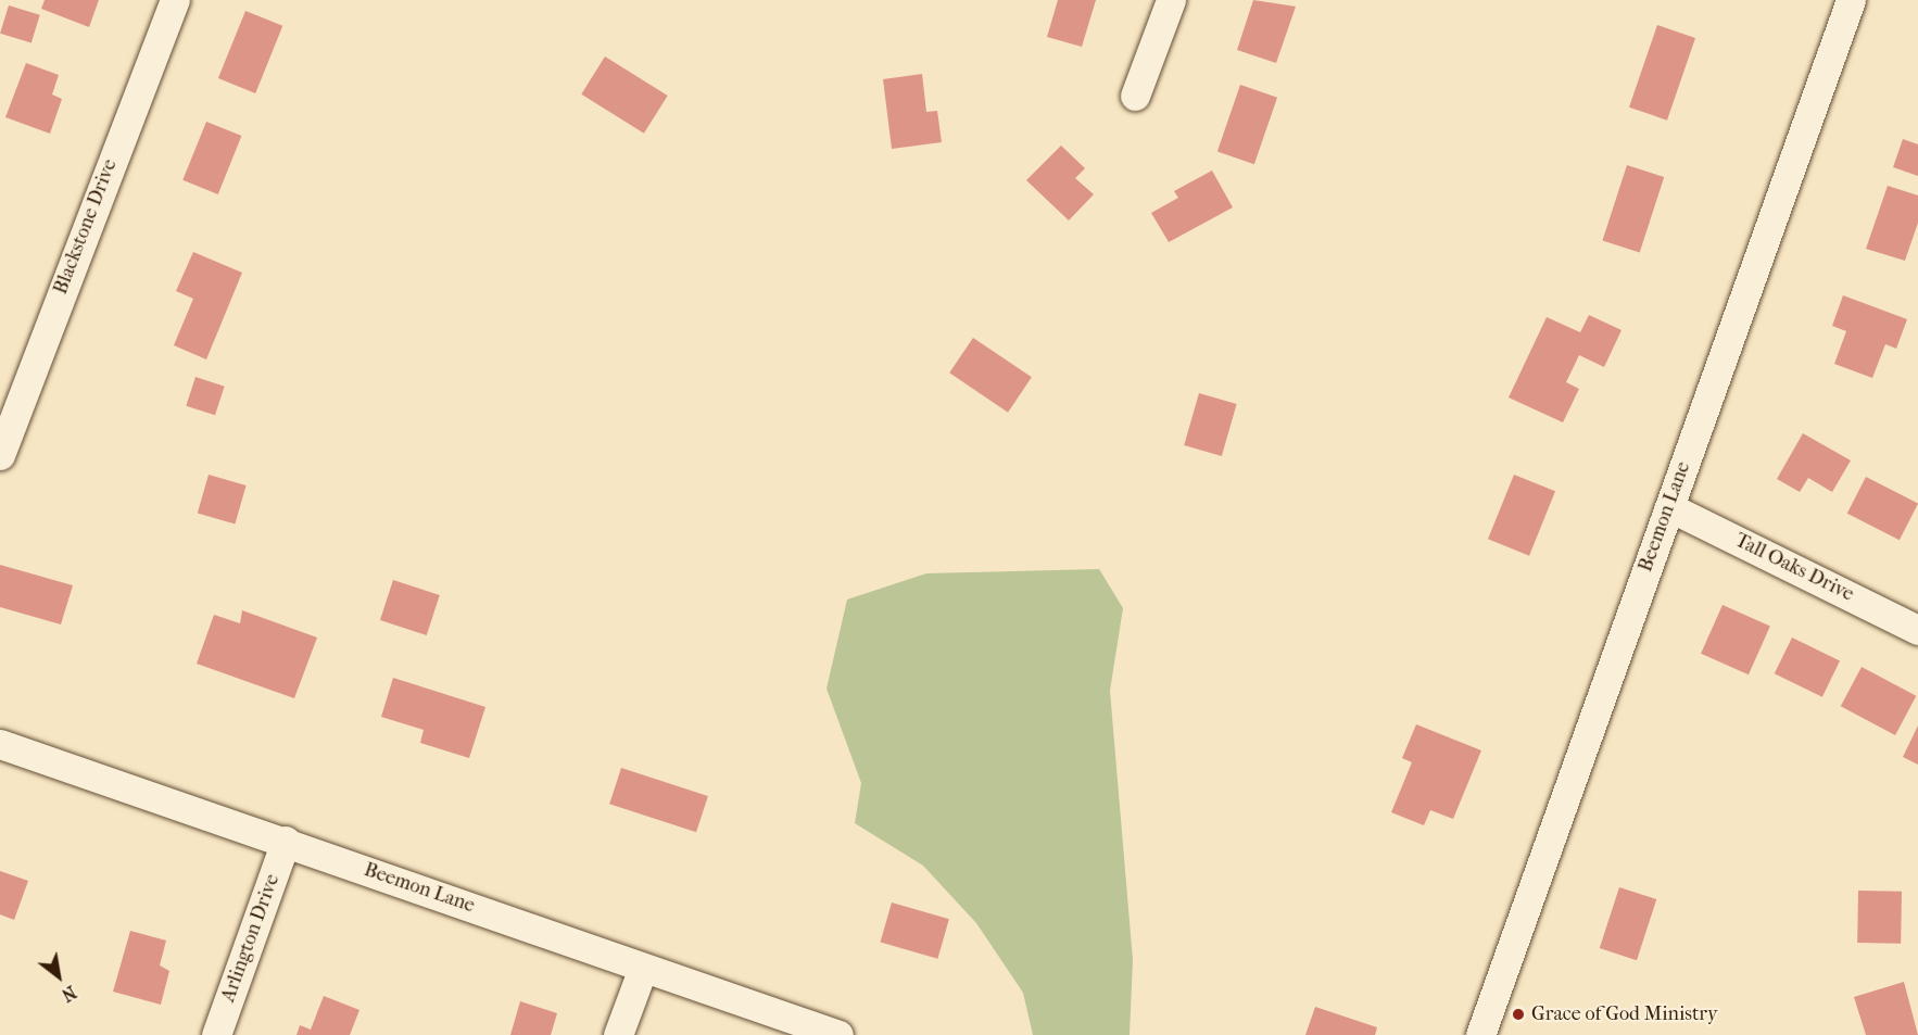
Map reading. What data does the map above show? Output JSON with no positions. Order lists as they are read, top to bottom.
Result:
{
  "streets": {
    "street": [
      "Blackstone Drive",
      "Beemon Lane",
      "Tall Oaks Drive",
      "Arlington Drive"
    ]
  },
  "crossings": [
    ["Beemon Lane", "Tall Oaks Drive"],
    ["Beemon Lane", "Arlington Drive"]
  ],
  "places": ["Grace of God Ministry"],
  "north": "bottom right"
}
